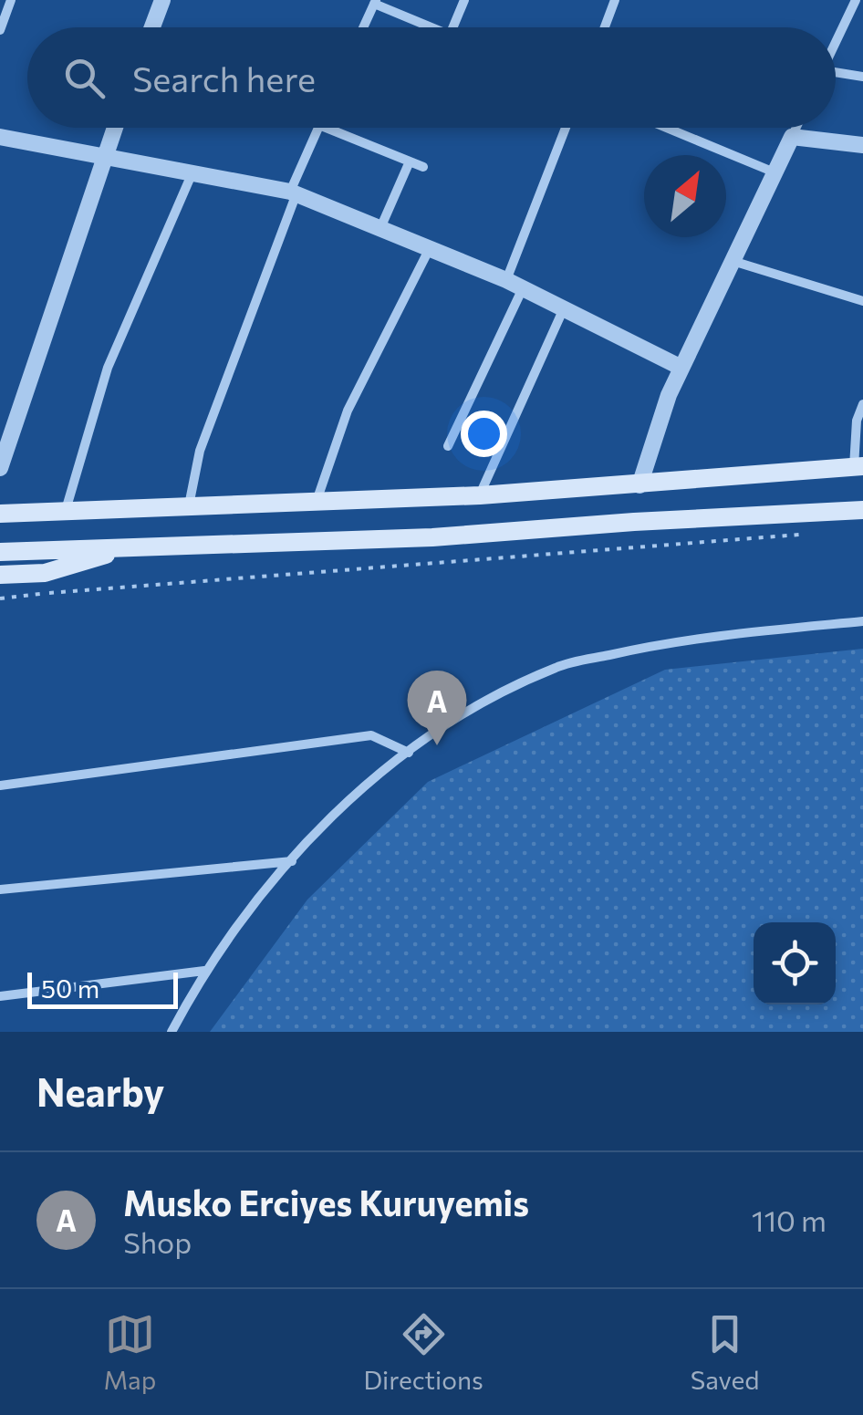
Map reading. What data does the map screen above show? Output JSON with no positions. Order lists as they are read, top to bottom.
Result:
{
  "scale_bar": "50 m",
  "north": "top right",
  "page": {
    "search": "Search here",
    "pins": "A",
    "scale": "50 m",
    "heading": "Nearby",
    "list": [
      {
        "mark": "A",
        "name": "Musko Erciyes Kuruyemis",
        "note": "Shop",
        "value": "110 m"
      }
    ],
    "nav": ["Map", "Directions", "Saved"]
  }
}
